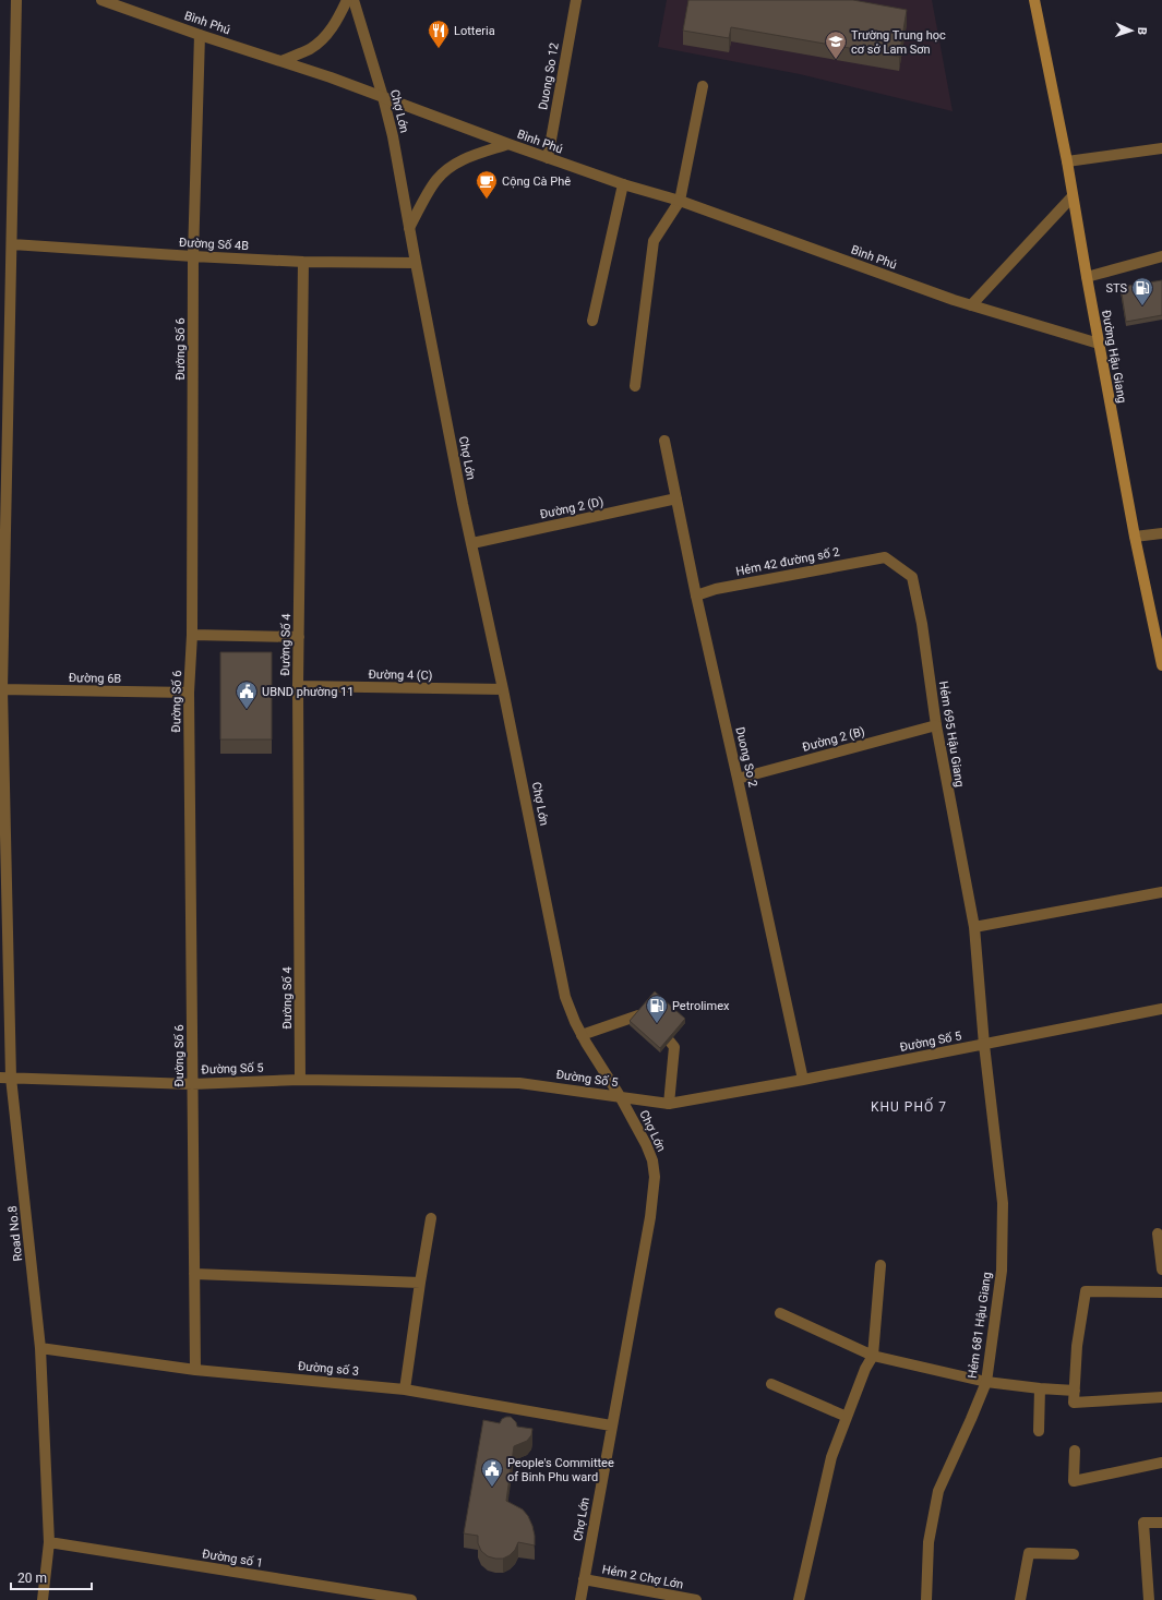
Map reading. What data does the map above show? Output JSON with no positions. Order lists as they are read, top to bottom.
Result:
{
  "streets": {
    "main road": ["Đường Hậu Giang"],
    "street": [
      "Bình Phú",
      "Duong So 12",
      "Chợ Lớn",
      "Đường Số 4B",
      "Đường Số 6",
      "Đường 2 (D)",
      "Hẻm 42 đường số 2",
      "Đường Số 4",
      "Đường 4 (C)",
      "Đường 6B",
      "Hẻm 695 Hậu Giang",
      "Đường 2 (B)",
      "Duong So 2",
      "Đường Số 5",
      "Road No.8",
      "Hẻm 681 Hậu Giang",
      "Đường số 3",
      "Đường số 1",
      "Hẻm 2 Chợ Lớn"
    ]
  },
  "crossings": [
    ["Bình Phú", "Duong So 12"],
    ["Bình Phú", "Chợ Lớn"],
    ["Bình Phú", "Đường Số 6"],
    ["Bình Phú", "Đường Hậu Giang"],
    ["Chợ Lớn", "Đường Số 4B"],
    ["Chợ Lớn", "Đường 2 (D)"],
    ["Chợ Lớn", "Đường 4 (C)"],
    ["Chợ Lớn", "Đường Số 5"],
    ["Chợ Lớn", "Đường số 3"],
    ["Chợ Lớn", "Hẻm 2 Chợ Lớn"],
    ["Đường Số 4B", "Đường Số 6"],
    ["Đường Số 4B", "Đường Số 4"],
    ["Đường Số 4B", "Road No.8"],
    ["Đường Số 6", "Đường 6B"],
    ["Đường Số 6", "Đường Số 5"],
    ["Đường Số 6", "Đường số 3"],
    ["Đường 2 (D)", "Duong So 2"],
    ["Hẻm 42 đường số 2", "Hẻm 695 Hậu Giang"],
    ["Hẻm 42 đường số 2", "Duong So 2"],
    ["Đường Số 4", "Đường 4 (C)"],
    ["Đường Số 4", "Đường Số 5"],
    ["Đường 6B", "Road No.8"],
    ["Hẻm 695 Hậu Giang", "Đường 2 (B)"],
    ["Hẻm 695 Hậu Giang", "Đường Số 5"],
    ["Hẻm 695 Hậu Giang", "Hẻm 681 Hậu Giang"],
    ["Đường 2 (B)", "Duong So 2"],
    ["Duong So 2", "Đường Số 5"],
    ["Đường Số 5", "Road No.8"],
    ["Đường Số 5", "Hẻm 681 Hậu Giang"],
    ["Road No.8", "Đường số 3"],
    ["Road No.8", "Đường số 1"]
  ],
  "districts": ["KHU PHỐ 7"],
  "places": {
    "restaurant": ["Lotteria"],
    "school or university": ["Trường Trung học cơ sở Lam Sơn"],
    "cafe": ["Cộng Cà Phê"],
    "fuel station": ["STS", "Petrolimex"],
    "public building": ["UBND phường 11", "People's Committee of Binh Phu ward"]
  },
  "scale_bar": "20 m",
  "north": "right"
}
